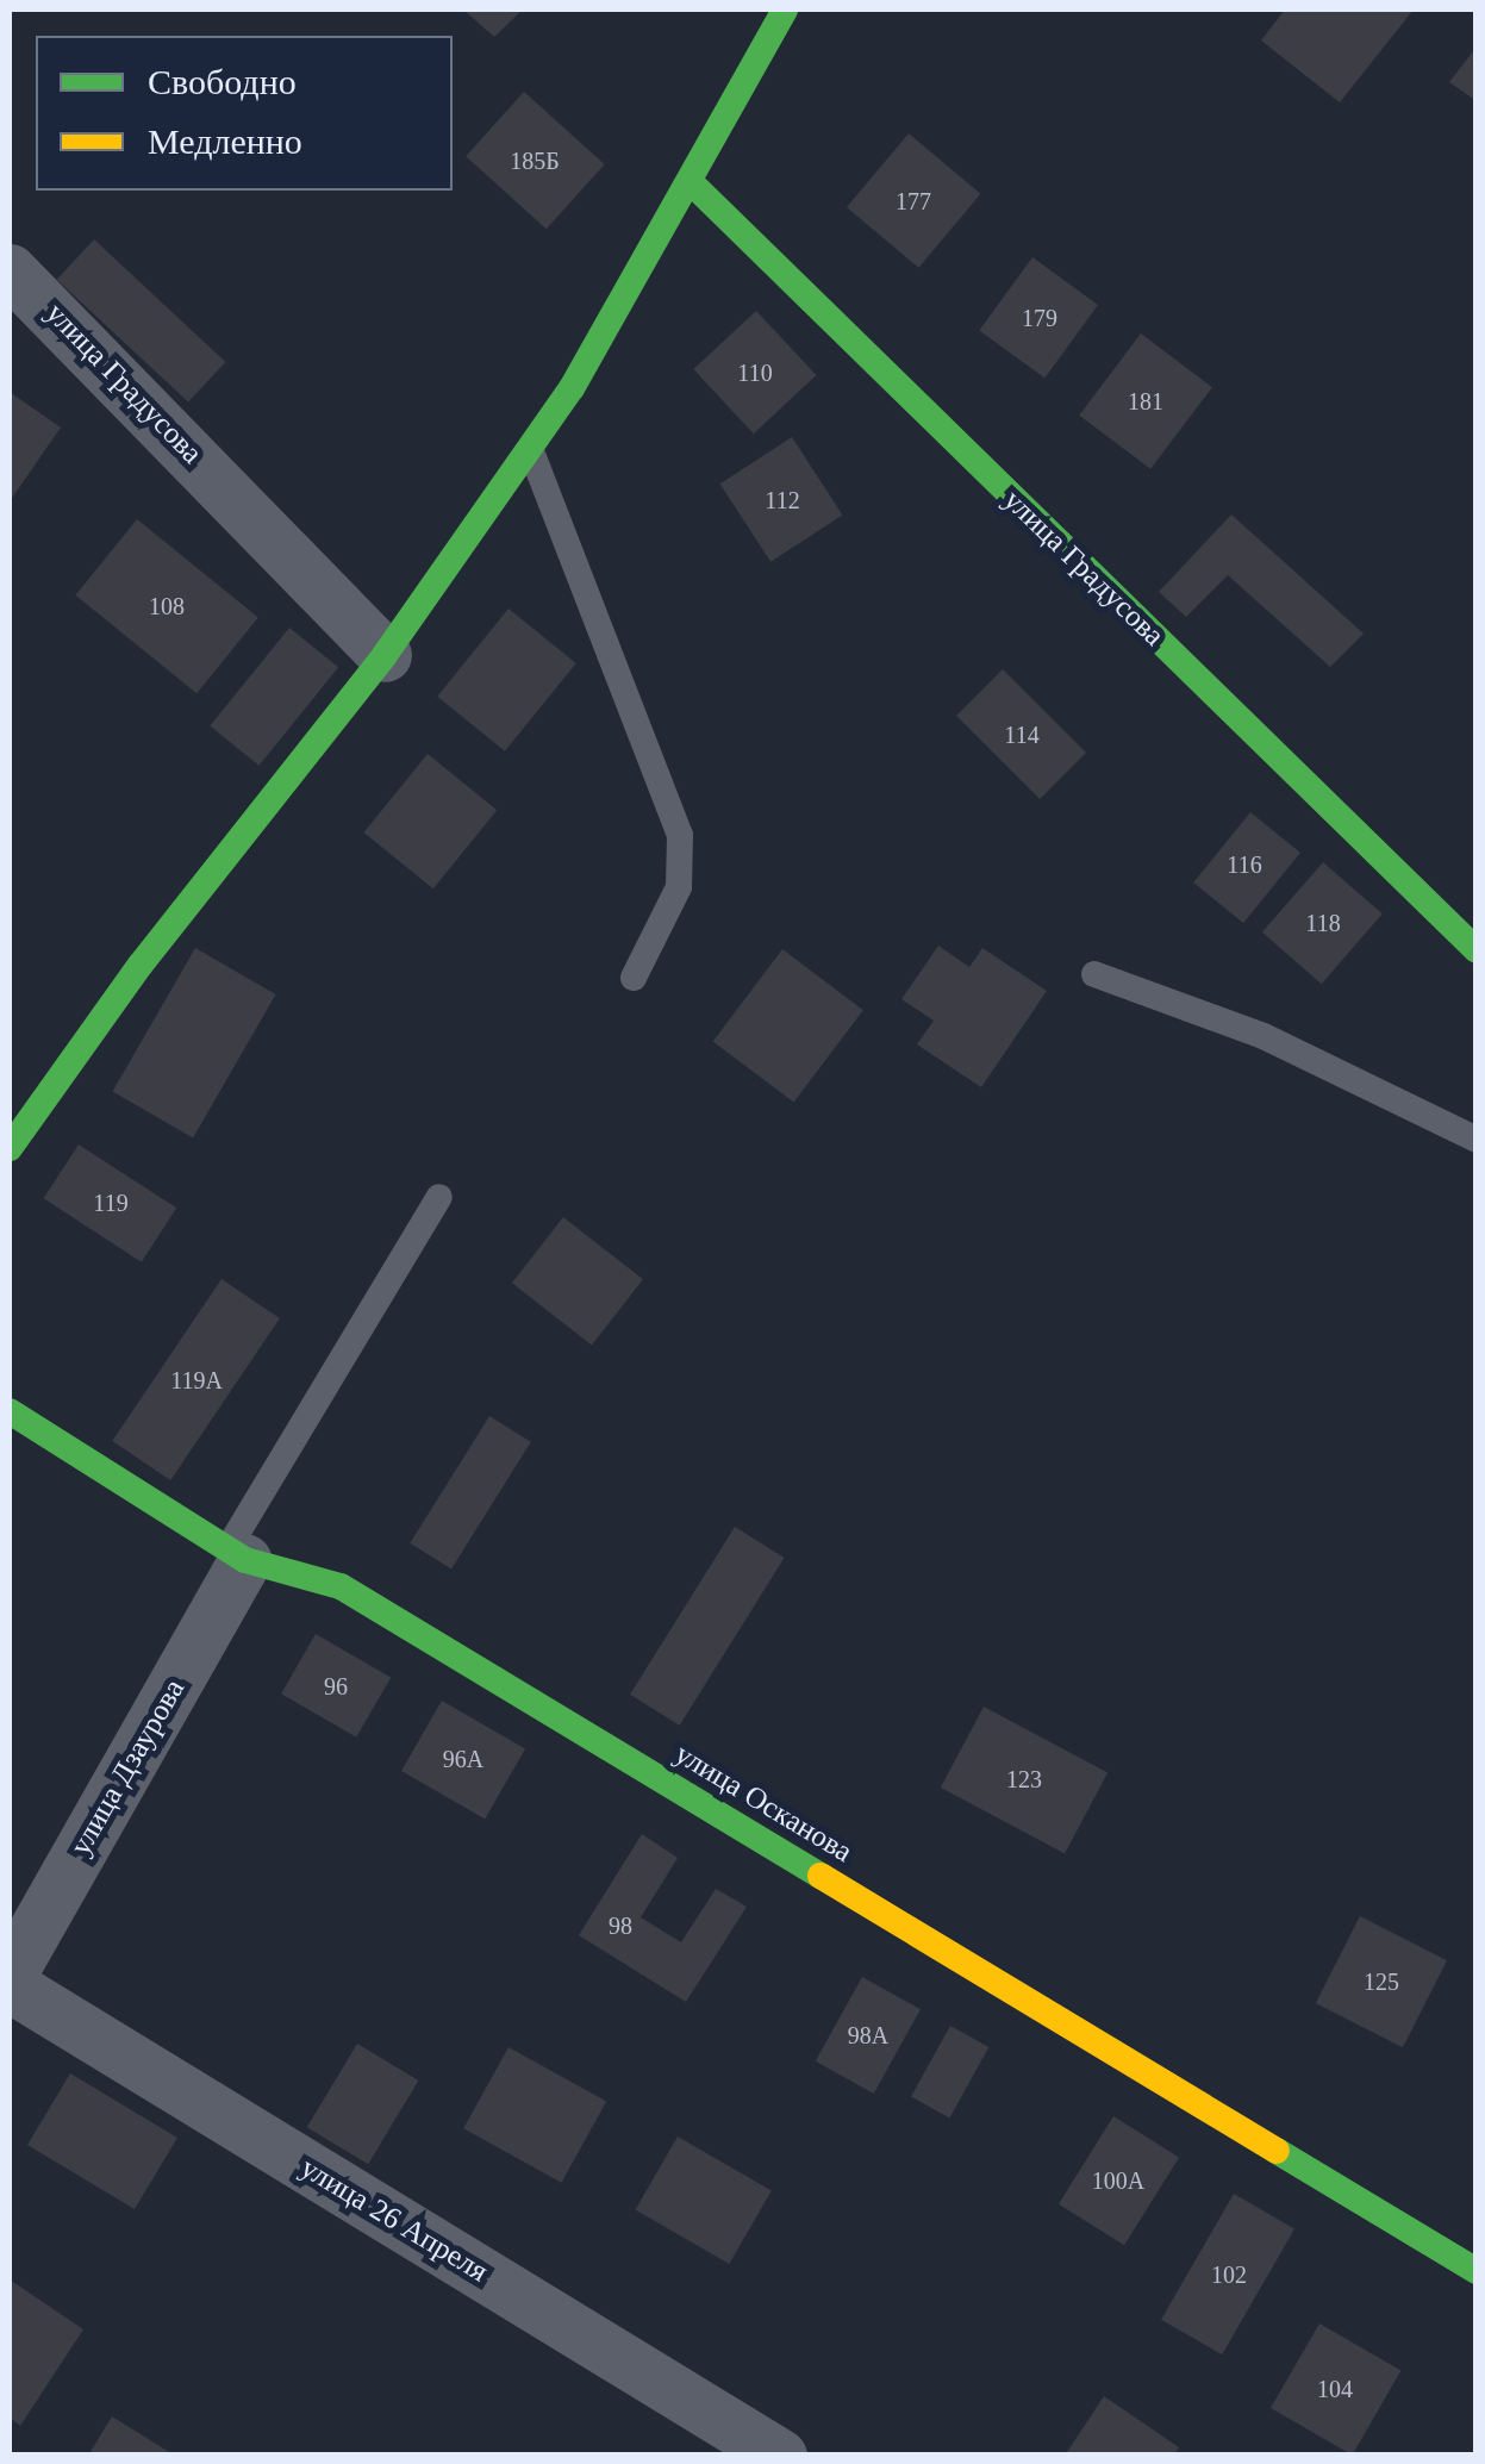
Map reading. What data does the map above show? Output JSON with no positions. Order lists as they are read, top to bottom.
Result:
{
  "streets": {
    "street": [
      "улица Градусова",
      "улица Дзаурова",
      "улица Осканова",
      "улица 26 Апреля"
    ]
  },
  "crossings": [
    ["улица Дзаурова", "улица Осканова"]
  ],
  "house_numbers": [
    "185Б",
    "177",
    "179",
    "110",
    "181",
    "112",
    "108",
    "114",
    "116",
    "118",
    "119",
    "119А",
    "96",
    "96А",
    "123",
    "98",
    "125",
    "98А",
    "100А",
    "102",
    "104"
  ],
  "legend": ["Свободно", "Медленно"]
}
